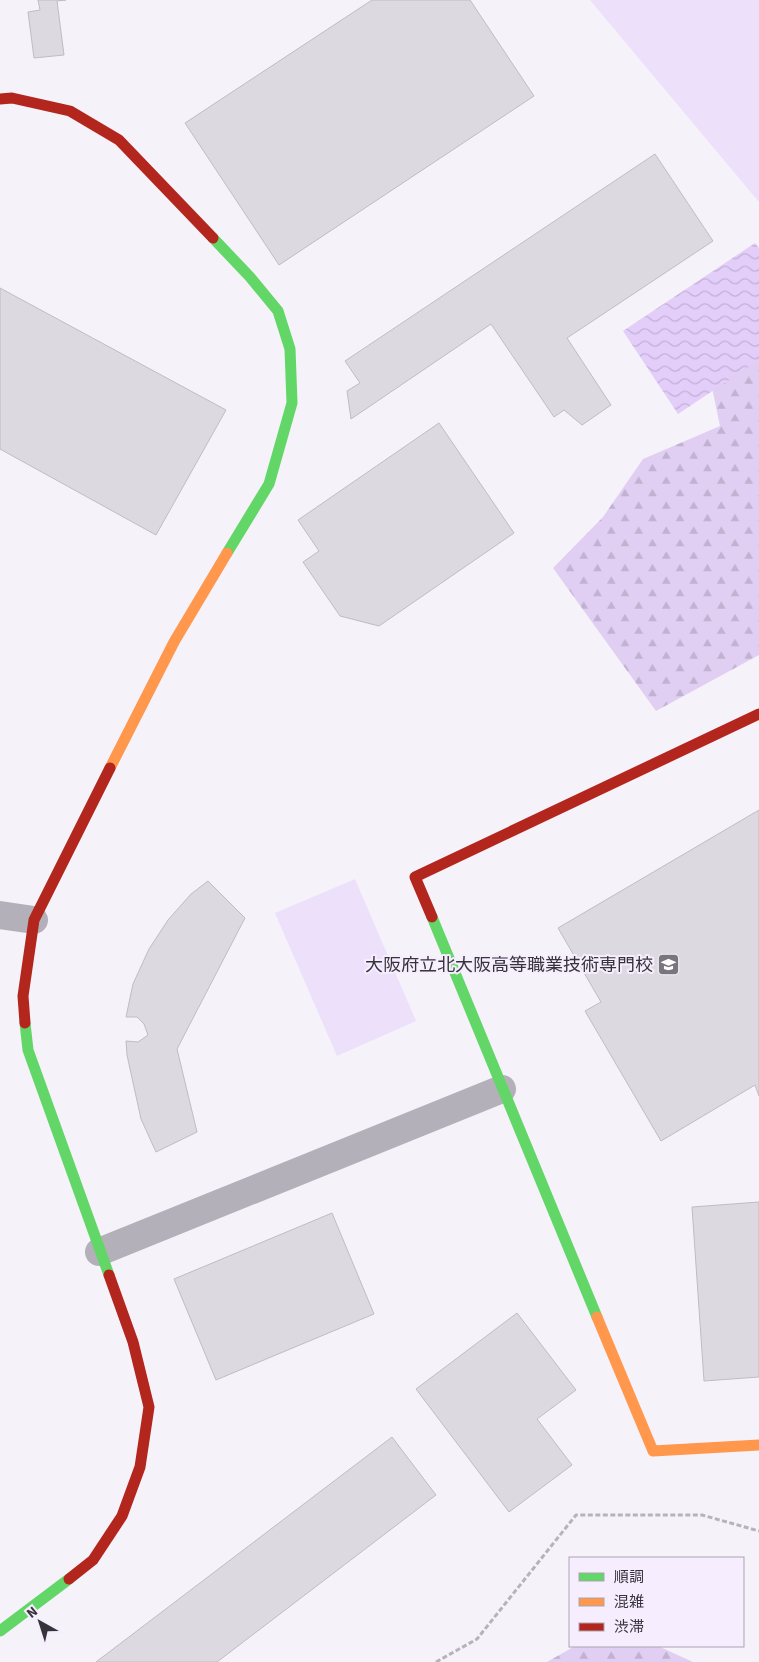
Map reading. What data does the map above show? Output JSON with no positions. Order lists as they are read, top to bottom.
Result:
{
  "places": {
    "school or university": ["大阪府立北大阪高等職業技術専門校"]
  },
  "legend": ["順調", "混雑", "渋滞"],
  "north": "top left"
}
